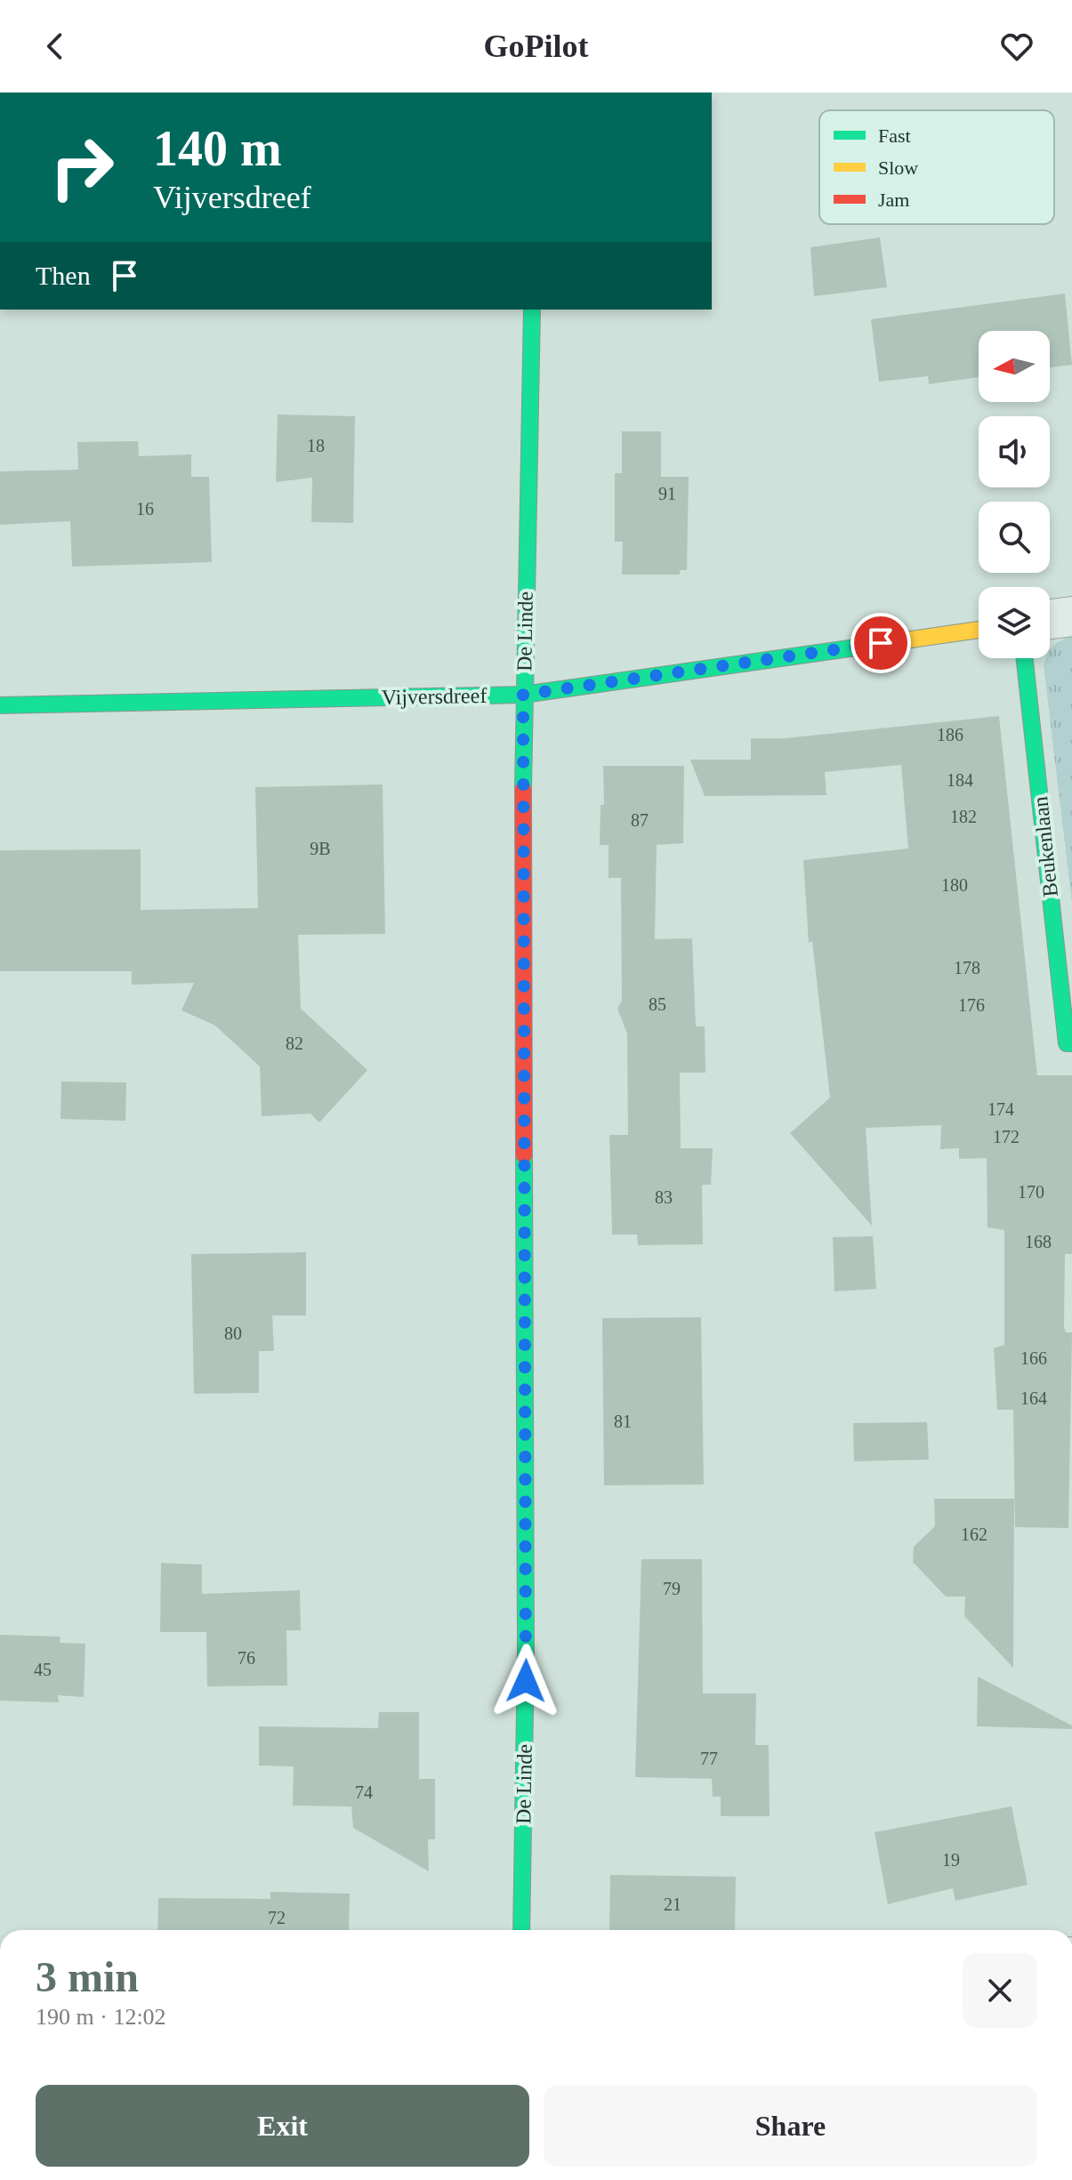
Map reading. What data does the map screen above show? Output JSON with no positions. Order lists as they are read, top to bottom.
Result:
{
  "streets": {
    "street": ["De Linde", "Vijversdreef", "Beukenlaan"]
  },
  "crossings": [
    ["De Linde", "Vijversdreef"]
  ],
  "house_numbers": [
    "18",
    "91",
    "16",
    "186",
    "184",
    "182",
    "87",
    "9B",
    "180",
    "178",
    "85",
    "176",
    "82",
    "174",
    "172",
    "170",
    "83",
    "168",
    "80",
    "166",
    "164",
    "81",
    "162",
    "79",
    "76",
    "45",
    "77",
    "74",
    "19",
    "21",
    "72"
  ],
  "legend": ["Fast", "Slow", "Jam"],
  "north": "left",
  "page": {
    "header": "GoPilot",
    "turn": ["140 m", "Vijversdreef"],
    "then": "Then",
    "heading": ["3 min", "190 m · 12:02"],
    "buttons": ["Exit", "Share"]
  }
}
